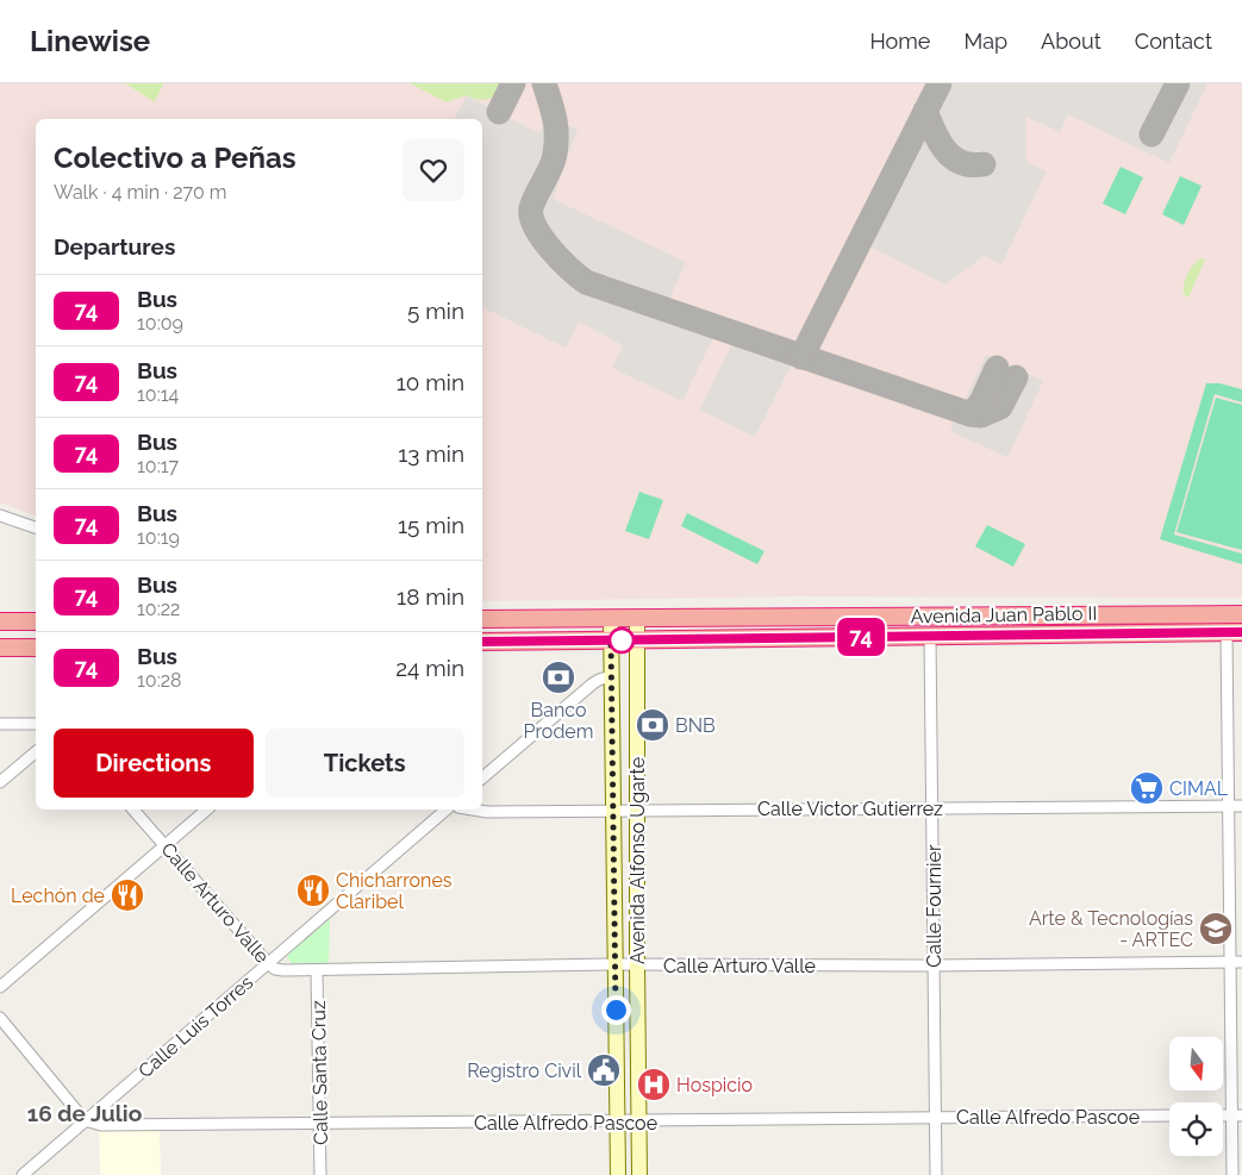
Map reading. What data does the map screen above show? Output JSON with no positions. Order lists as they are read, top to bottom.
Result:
{
  "streets": {
    "highway": ["Avenida Juan Pablo II"],
    "main road": ["Avenida Alfonso Ugarte"],
    "street": [
      "Calle Victor Gutierrez",
      "Calle Arturo Valle",
      "Calle Fournier",
      "Calle Luis Torres",
      "Calle Santa Cruz",
      "Calle Alfredo Pascoe"
    ]
  },
  "crossings": [
    ["Avenida Juan Pablo II", "Avenida Alfonso Ugarte"],
    ["Avenida Juan Pablo II", "Calle Fournier"],
    ["Calle Victor Gutierrez", "Avenida Alfonso Ugarte"],
    ["Calle Victor Gutierrez", "Calle Fournier"],
    ["Avenida Alfonso Ugarte", "Calle Arturo Valle"],
    ["Avenida Alfonso Ugarte", "Calle Alfredo Pascoe"],
    ["Calle Arturo Valle", "Calle Fournier"],
    ["Calle Arturo Valle", "Calle Luis Torres"],
    ["Calle Arturo Valle", "Calle Santa Cruz"],
    ["Calle Fournier", "Calle Alfredo Pascoe"],
    ["Calle Luis Torres", "Calle Alfredo Pascoe"],
    ["Calle Santa Cruz", "Calle Alfredo Pascoe"]
  ],
  "districts": ["16 de Julio"],
  "places": {
    "bank": ["Banco Prodem", "BNB"],
    "supermarket": ["CIMAL"],
    "restaurant": ["Chicharrones Claribel", "Lechón de"],
    "school or university": ["Arte & Tecnologías - ARTEC"],
    "public building": ["Registro Civil"],
    "hospital": ["Hospicio"]
  },
  "lines": ["bus line 74"],
  "north": "bottom",
  "page": {
    "header": "Linewise",
    "nav": [
      "Home",
      "Map",
      "About",
      "Contact"
    ],
    "on_map": "74",
    "heading": [
      ["Colectivo a Peñas", "Walk · 4 min · 270 m"],
      "Departures"
    ],
    "list": [
      {
        "mark": "74",
        "name": "Bus",
        "note": "10:09",
        "value": "5 min"
      },
      {
        "mark": "74",
        "name": "Bus",
        "note": "10:14",
        "value": "10 min"
      },
      {
        "mark": "74",
        "name": "Bus",
        "note": "10:17",
        "value": "13 min"
      },
      {
        "mark": "74",
        "name": "Bus",
        "note": "10:19",
        "value": "15 min"
      },
      {
        "mark": "74",
        "name": "Bus",
        "note": "10:22",
        "value": "18 min"
      },
      {
        "mark": "74",
        "name": "Bus",
        "note": "10:28",
        "value": "24 min"
      }
    ],
    "buttons": ["Directions", "Tickets"]
  }
}
